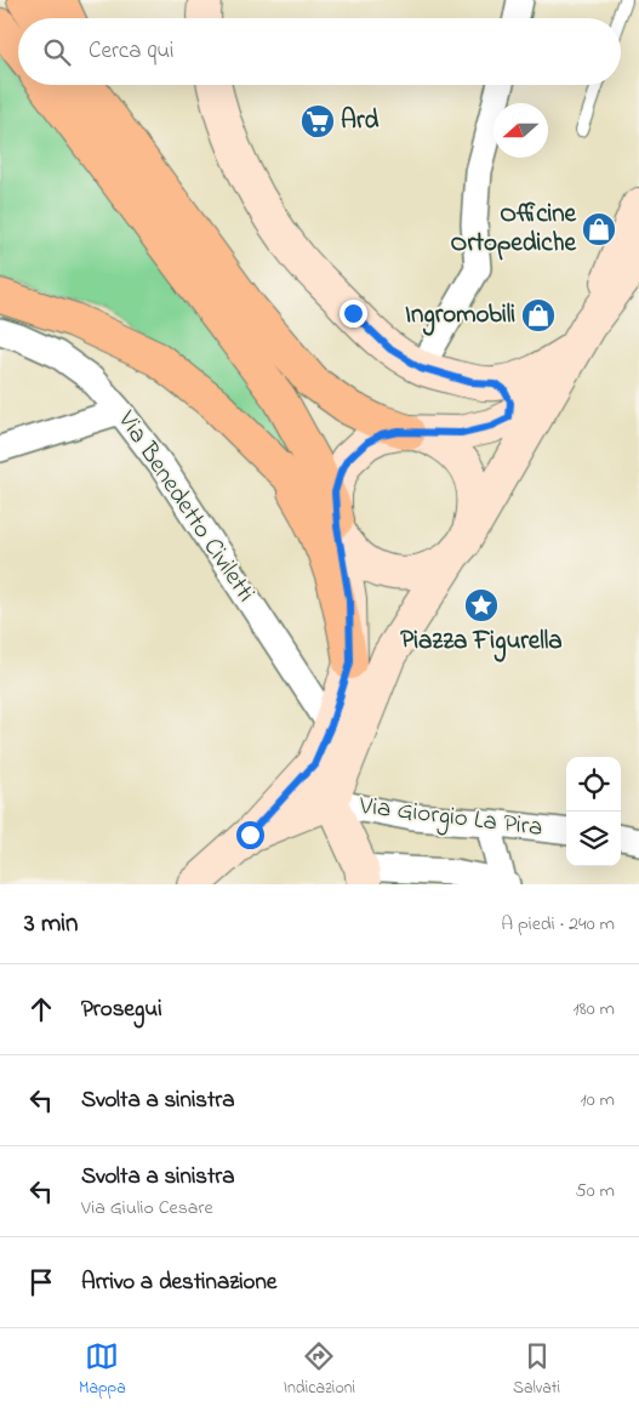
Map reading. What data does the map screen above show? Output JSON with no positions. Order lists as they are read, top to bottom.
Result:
{
  "streets": {
    "street": ["Via Benedetto Civiletti", "Via Giorgio La Pira"]
  },
  "places": {
    "supermarket": ["Ard"],
    "shop": ["Officine Ortopediche", "Ingromobili"],
    "place": ["Piazza Figurella"]
  },
  "north": "left",
  "page": {
    "search": "Cerca qui",
    "heading": ["3 min", "A piedi · 240 m"],
    "list": [
      ["Prosegui", "180 m"],
      ["Svolta a sinistra", "10 m"],
      ["Svolta a sinistra", "Via Giulio Cesare", "50 m"],
      "Arrivo a destinazione"
    ],
    "nav": ["Mappa", "Indicazioni", "Salvati"]
  }
}
